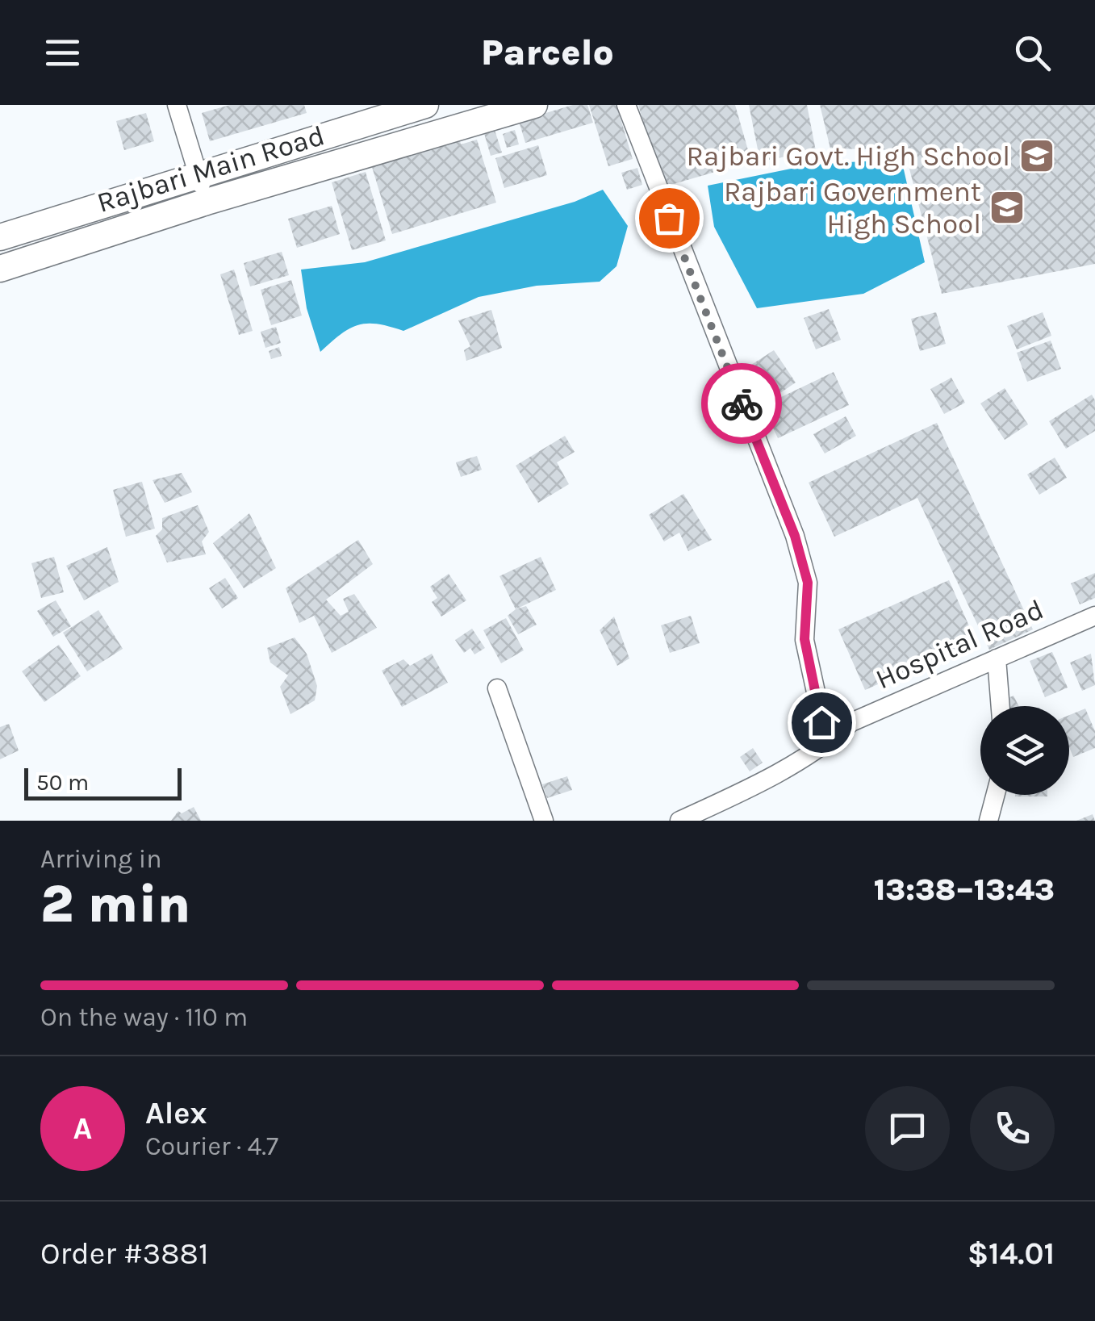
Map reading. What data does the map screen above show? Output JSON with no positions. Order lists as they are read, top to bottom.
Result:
{
  "streets": {
    "street": ["Rajbari Main Road", "Hospital Road"]
  },
  "places": {
    "school or university": ["Rajbari Govt. High School", "Rajbari Government High School"]
  },
  "scale_bar": "50 m",
  "page": {
    "header": "Parcelo",
    "scale": "50 m",
    "heading": ["2 min", "Arriving in", "13:38–13:43"],
    "panel": [
      "Alex",
      "Courier · 4.7",
      "Order #3881",
      "$14.01"
    ],
    "bar": "On the way · 110 m",
    "round": "A"
  }
}
